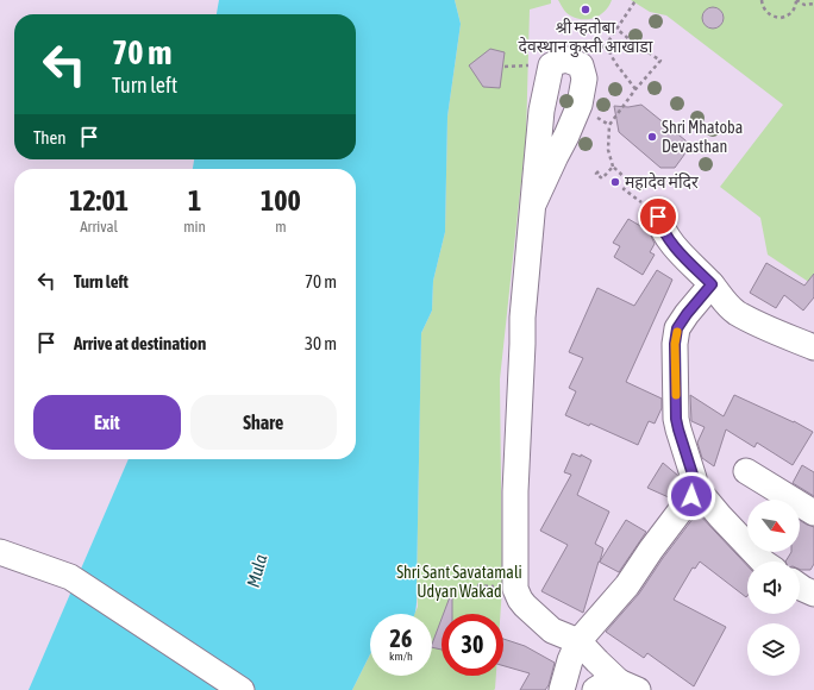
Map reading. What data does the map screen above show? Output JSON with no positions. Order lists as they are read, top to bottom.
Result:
{
  "water": ["Mula"],
  "parks": ["Shri Sant Savatamali Udyan Wakad"],
  "places": ["श्री म्हतोबा देवस्थान कुस्ती आखाडा", "Shri Mhatoba Devasthan", "महादेव मंदिर"],
  "north": "bottom right",
  "page": {
    "turn": ["70 m", "Turn left"],
    "then": "Then",
    "eta": [
      "12:01",
      "Arrival",
      "1",
      "min",
      "100",
      "m"
    ],
    "list": [
      {
        "name": "Turn left",
        "value": "70 m"
      },
      {
        "name": "Arrive at destination",
        "value": "30 m"
      }
    ],
    "buttons": ["Exit", "Share"],
    "speed": "26 km/h",
    "limit": "30"
  }
}
